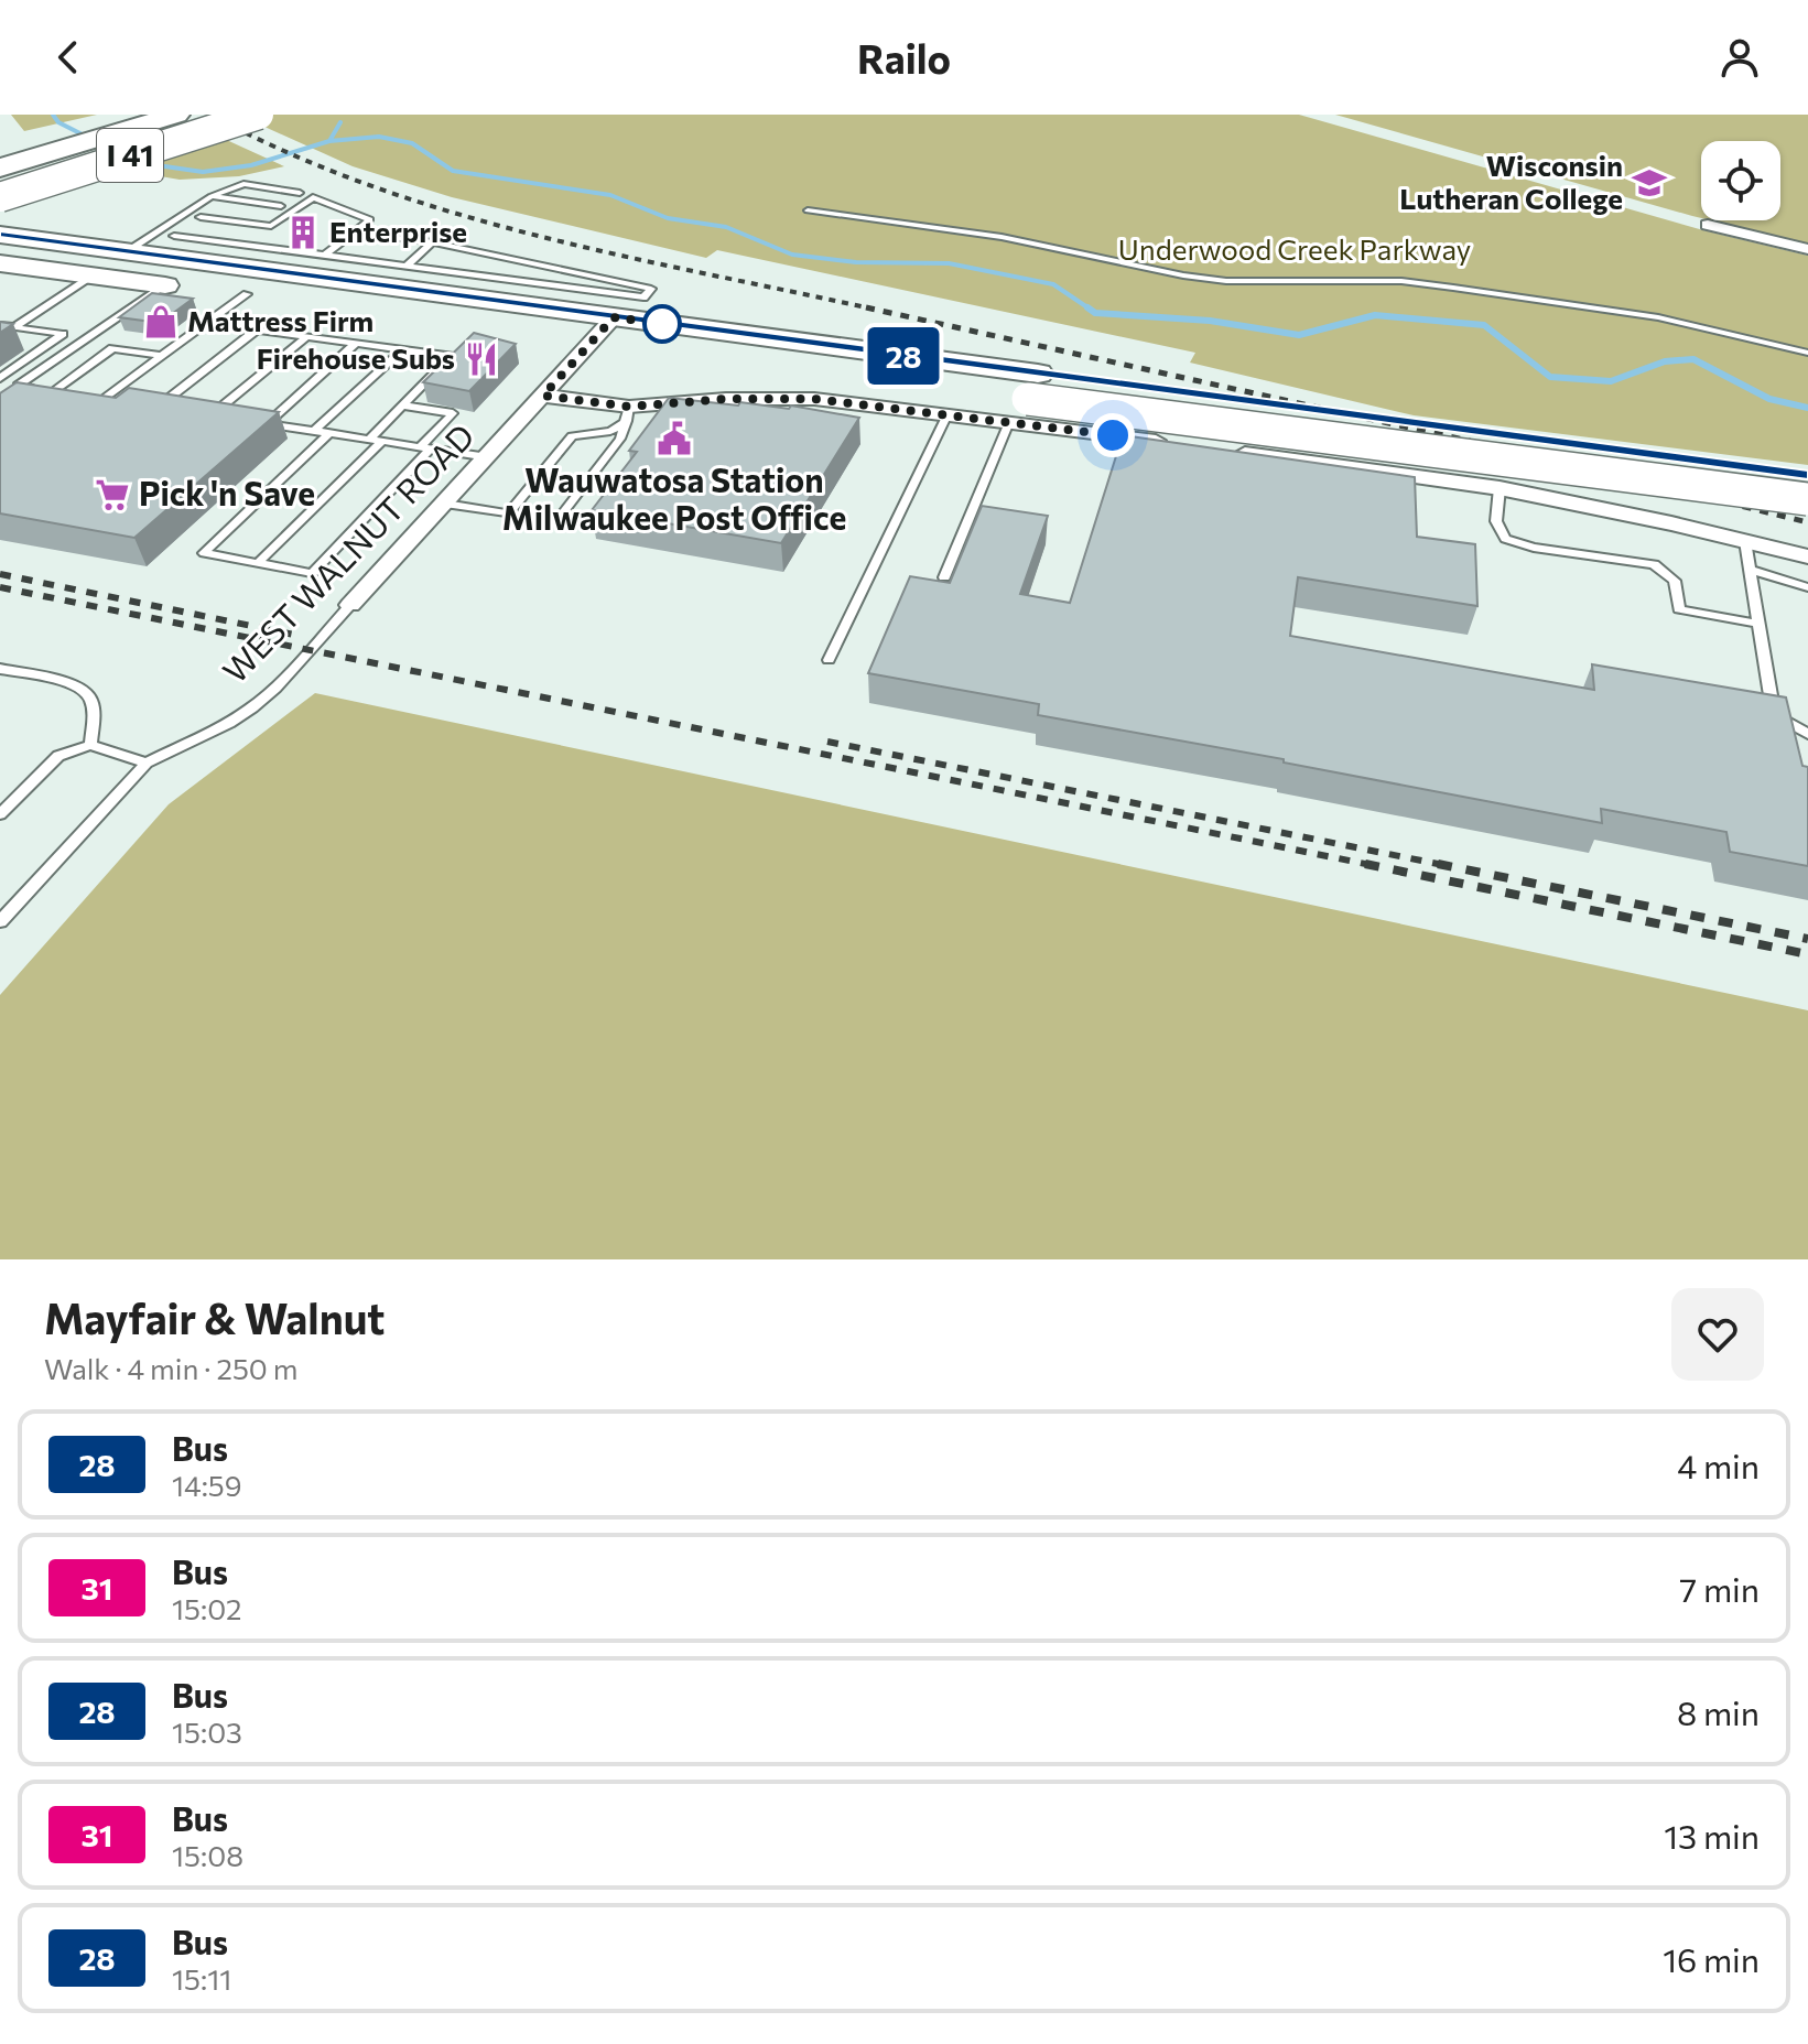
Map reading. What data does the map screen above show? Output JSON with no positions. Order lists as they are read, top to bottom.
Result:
{
  "streets": {
    "highway": ["I 41"],
    "street": ["WEST WALNUT ROAD"]
  },
  "parks": ["Underwood Creek Parkway"],
  "places": {
    "school or university": ["Wisconsin Lutheran College"],
    "building": ["Enterprise"],
    "shop": ["Mattress Firm"],
    "restaurant": ["Firehouse Subs"],
    "public building": ["Wauwatosa Station Milwaukee Post Office"],
    "supermarket": ["Pick 'n Save"]
  },
  "lines": ["bus line 28"],
  "page": {
    "header": "Railo",
    "on_map": "28",
    "heading": ["Mayfair & Walnut", "Walk · 4 min · 250 m"],
    "list": [
      {
        "mark": "28",
        "name": "Bus",
        "note": "14:59",
        "value": "4 min"
      },
      {
        "mark": "31",
        "name": "Bus",
        "note": "15:02",
        "value": "7 min"
      },
      {
        "mark": "28",
        "name": "Bus",
        "note": "15:03",
        "value": "8 min"
      },
      {
        "mark": "31",
        "name": "Bus",
        "note": "15:08",
        "value": "13 min"
      },
      {
        "mark": "28",
        "name": "Bus",
        "note": "15:11",
        "value": "16 min"
      }
    ]
  }
}
